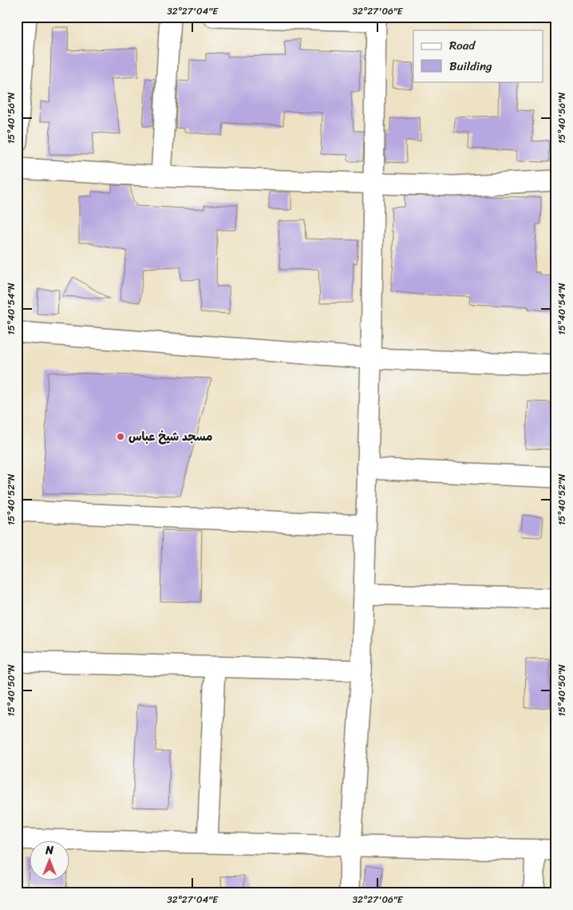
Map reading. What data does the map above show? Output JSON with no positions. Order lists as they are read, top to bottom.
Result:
{
  "places": ["مسجد شيخ عباس"],
  "legend": ["Road", "Building"],
  "north": "top",
  "coordinates": [
    "32°27'04\"E",
    "32°27'06\"E",
    "15°40'56\"N",
    "15°40'54\"N",
    "15°40'52\"N",
    "15°40'50\"N"
  ]
}
